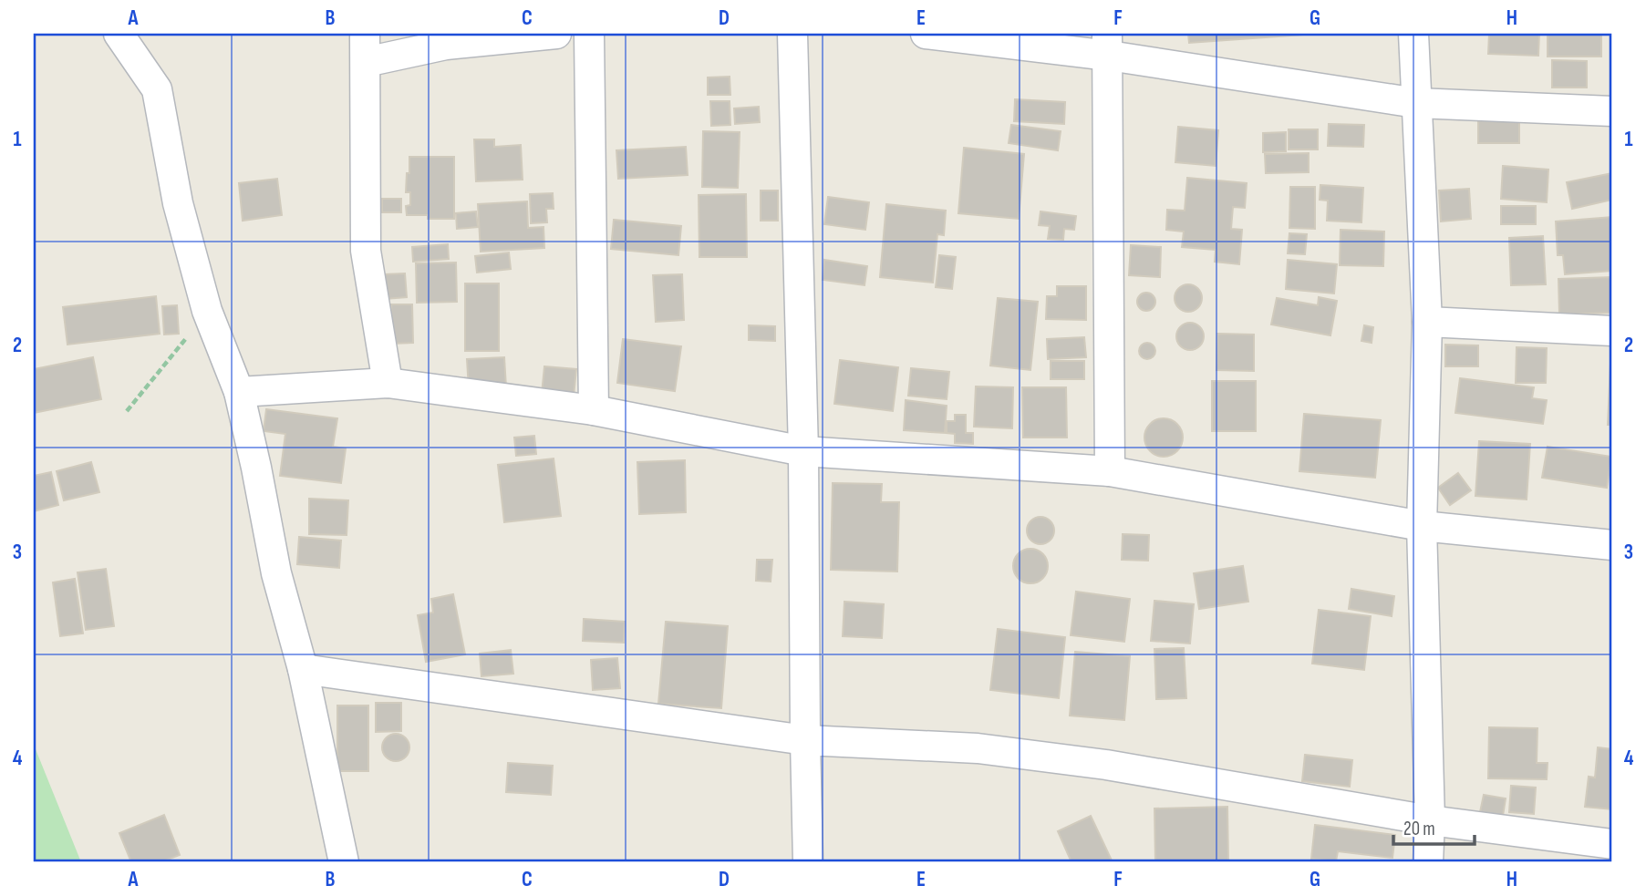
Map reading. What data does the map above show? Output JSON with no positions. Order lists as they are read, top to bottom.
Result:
{
  "scale_bar": "20 m",
  "grid": {
    "columns": [
      "A",
      "B",
      "C",
      "D",
      "E",
      "F",
      "G",
      "H"
    ],
    "rows": [
      "1",
      "2",
      "3",
      "4"
    ]
  }
}
